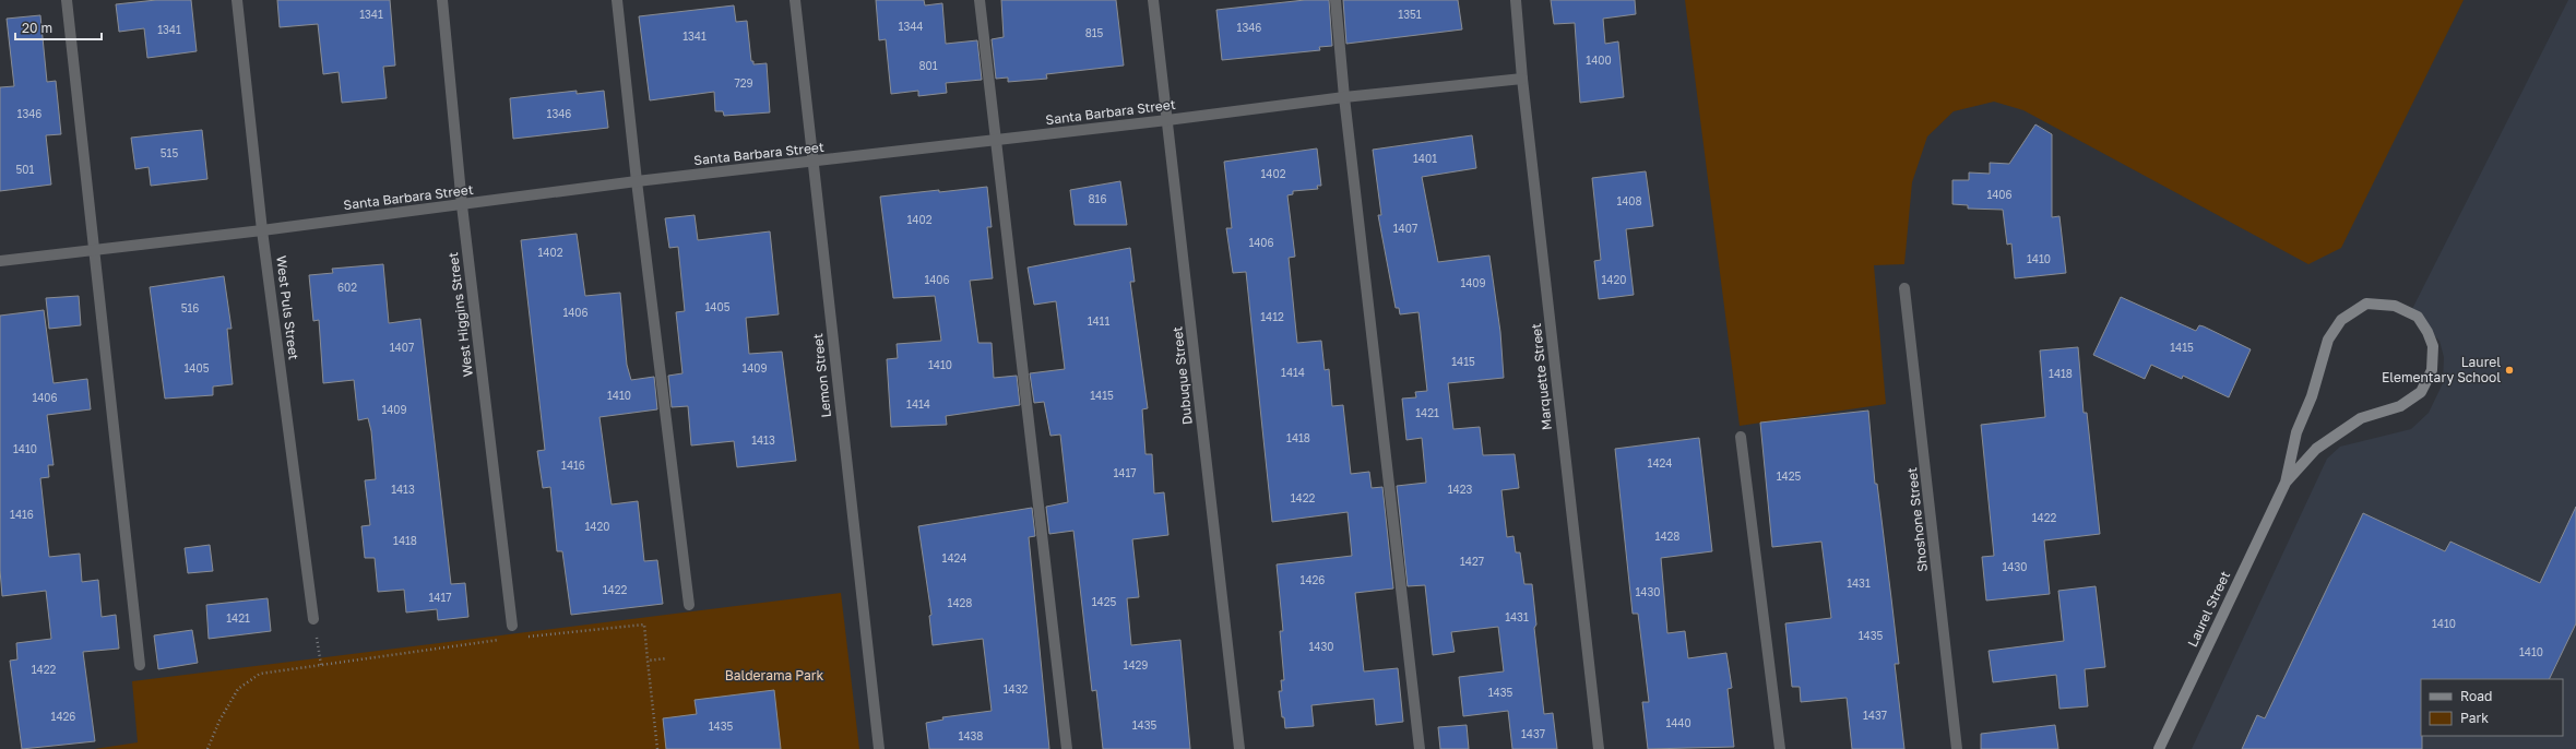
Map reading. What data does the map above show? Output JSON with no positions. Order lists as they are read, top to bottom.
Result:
{
  "streets": {
    "street": [
      "Santa Barbara Street",
      "West Puls Street",
      "West Higgins Street",
      "Lemon Street",
      "Dubuque Street",
      "Marquette Street",
      "Shoshone Street",
      "Laurel Street"
    ]
  },
  "crossings": [
    ["Santa Barbara Street", "West Puls Street"],
    ["Santa Barbara Street", "West Higgins Street"],
    ["Santa Barbara Street", "Lemon Street"],
    ["Santa Barbara Street", "Dubuque Street"],
    ["Santa Barbara Street", "Marquette Street"]
  ],
  "parks": ["Balderama Park"],
  "places": ["Laurel Elementary School"],
  "house_numbers": [
    "1341",
    "1351",
    "1344",
    "1346",
    "1341",
    "815",
    "1341",
    "1400",
    "801",
    "729",
    "1346",
    "1346",
    "515",
    "1401",
    "501",
    "1402",
    "1406",
    "816",
    "1408",
    "1402",
    "1407",
    "1406",
    "1402",
    "1410",
    "1406",
    "1420",
    "1409",
    "602",
    "1405",
    "516",
    "1406",
    "1412",
    "1411",
    "1407",
    "1415",
    "1415",
    "1410",
    "1405",
    "1409",
    "1414",
    "1418",
    "1410",
    "1415",
    "1406",
    "1414",
    "1409",
    "1421",
    "1418",
    "1413",
    "1410",
    "1424",
    "1416",
    "1417",
    "1425",
    "1413",
    "1423",
    "1422",
    "1416",
    "1422",
    "1420",
    "1428",
    "1418",
    "1424",
    "1427",
    "1430",
    "1426",
    "1431",
    "1422",
    "1430",
    "1417",
    "1425",
    "1428",
    "1431",
    "1421",
    "1410",
    "1435",
    "1430",
    "1410",
    "1429",
    "1422",
    "1432",
    "1435",
    "1437",
    "1426",
    "1440",
    "1435",
    "1435",
    "1437",
    "1438"
  ],
  "legend": ["Road", "Park"],
  "scale_bar": "20 m"
}
